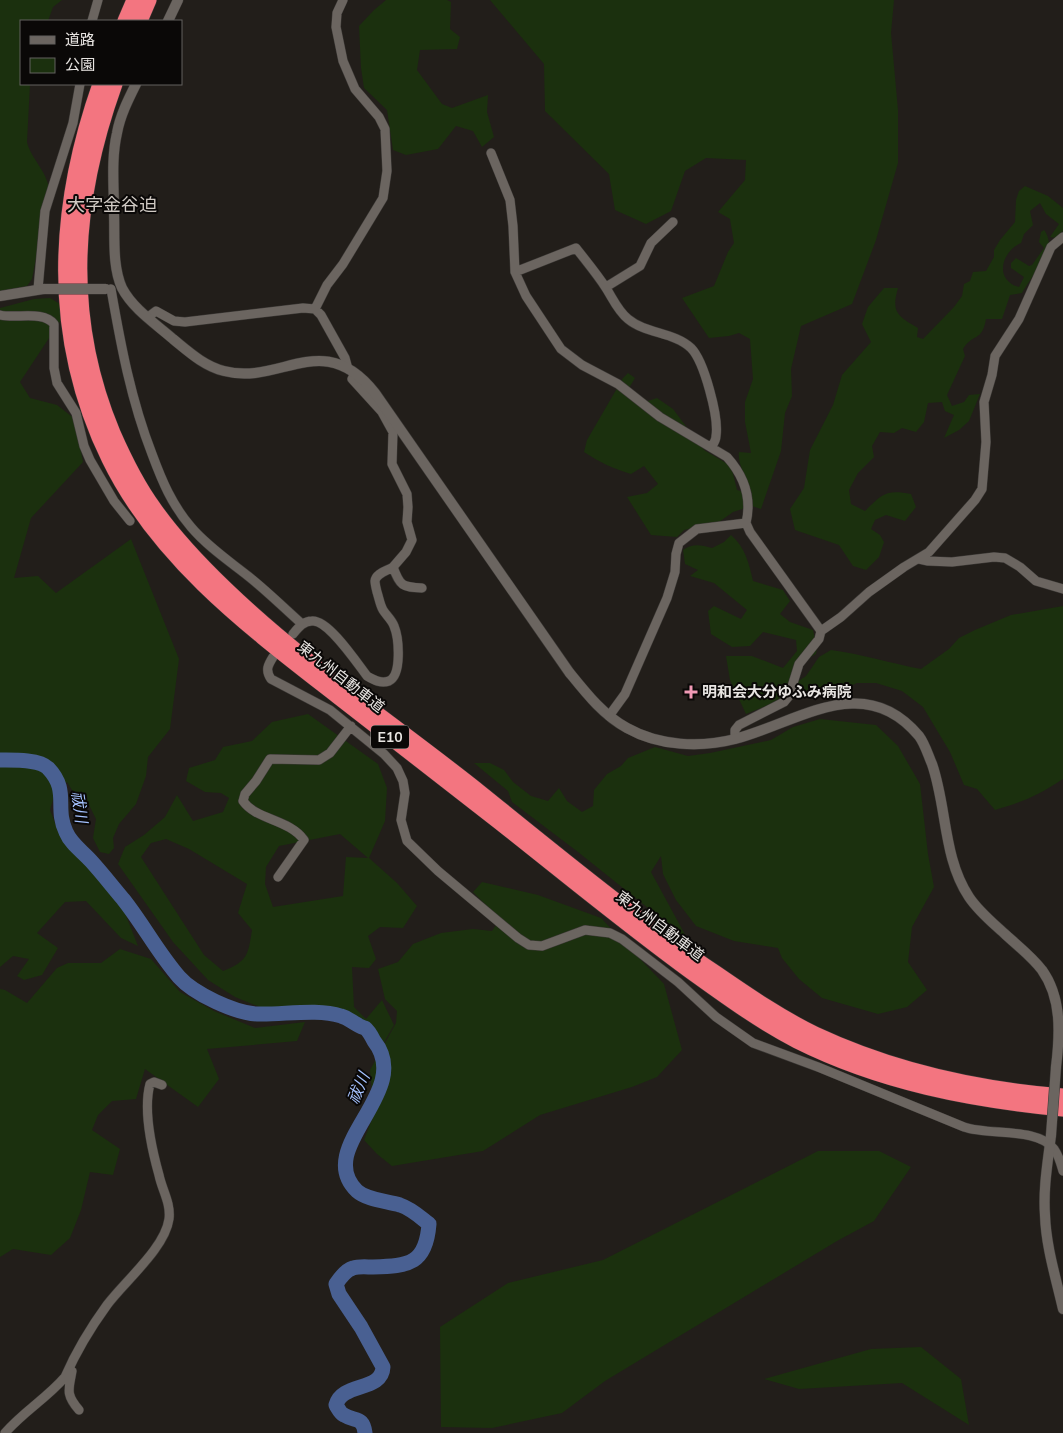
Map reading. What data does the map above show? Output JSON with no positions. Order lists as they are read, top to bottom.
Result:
{
  "streets": {
    "highway": ["東九州自動車道", "E10"]
  },
  "districts": ["大字金谷迫"],
  "water": ["祓川"],
  "places": {
    "health": ["明和会大分ゆふみ病院"]
  },
  "legend": ["道路", "公園"]
}
